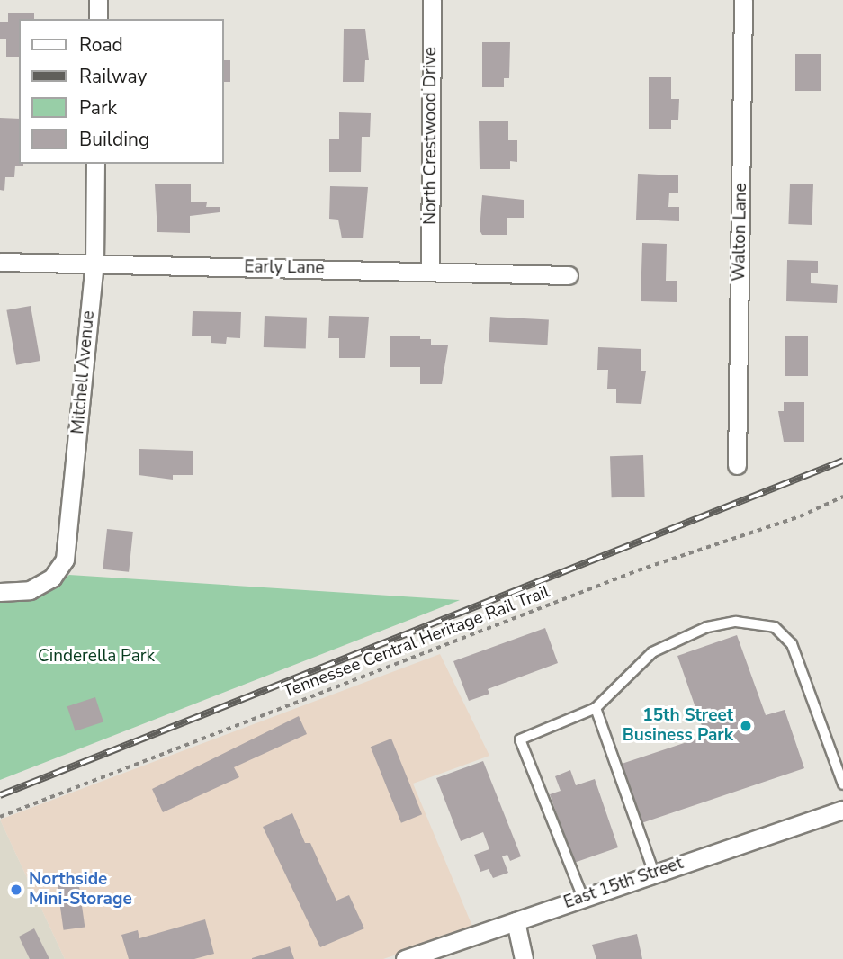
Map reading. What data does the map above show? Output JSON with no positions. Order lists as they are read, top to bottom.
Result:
{
  "streets": {
    "street": [
      "North Crestwood Drive",
      "Walton Lane",
      "Early Lane",
      "Mitchell Avenue",
      "East 15th Street"
    ],
    "path": ["Tennessee Central Heritage Rail Trail"]
  },
  "crossings": [
    ["North Crestwood Drive", "Early Lane"],
    ["Early Lane", "Mitchell Avenue"]
  ],
  "parks": ["Cinderella Park"],
  "places": ["15th Street Business Park", "Northside Mini-Storage"],
  "legend": [
    "Road",
    "Railway",
    "Park",
    "Building"
  ]
}
